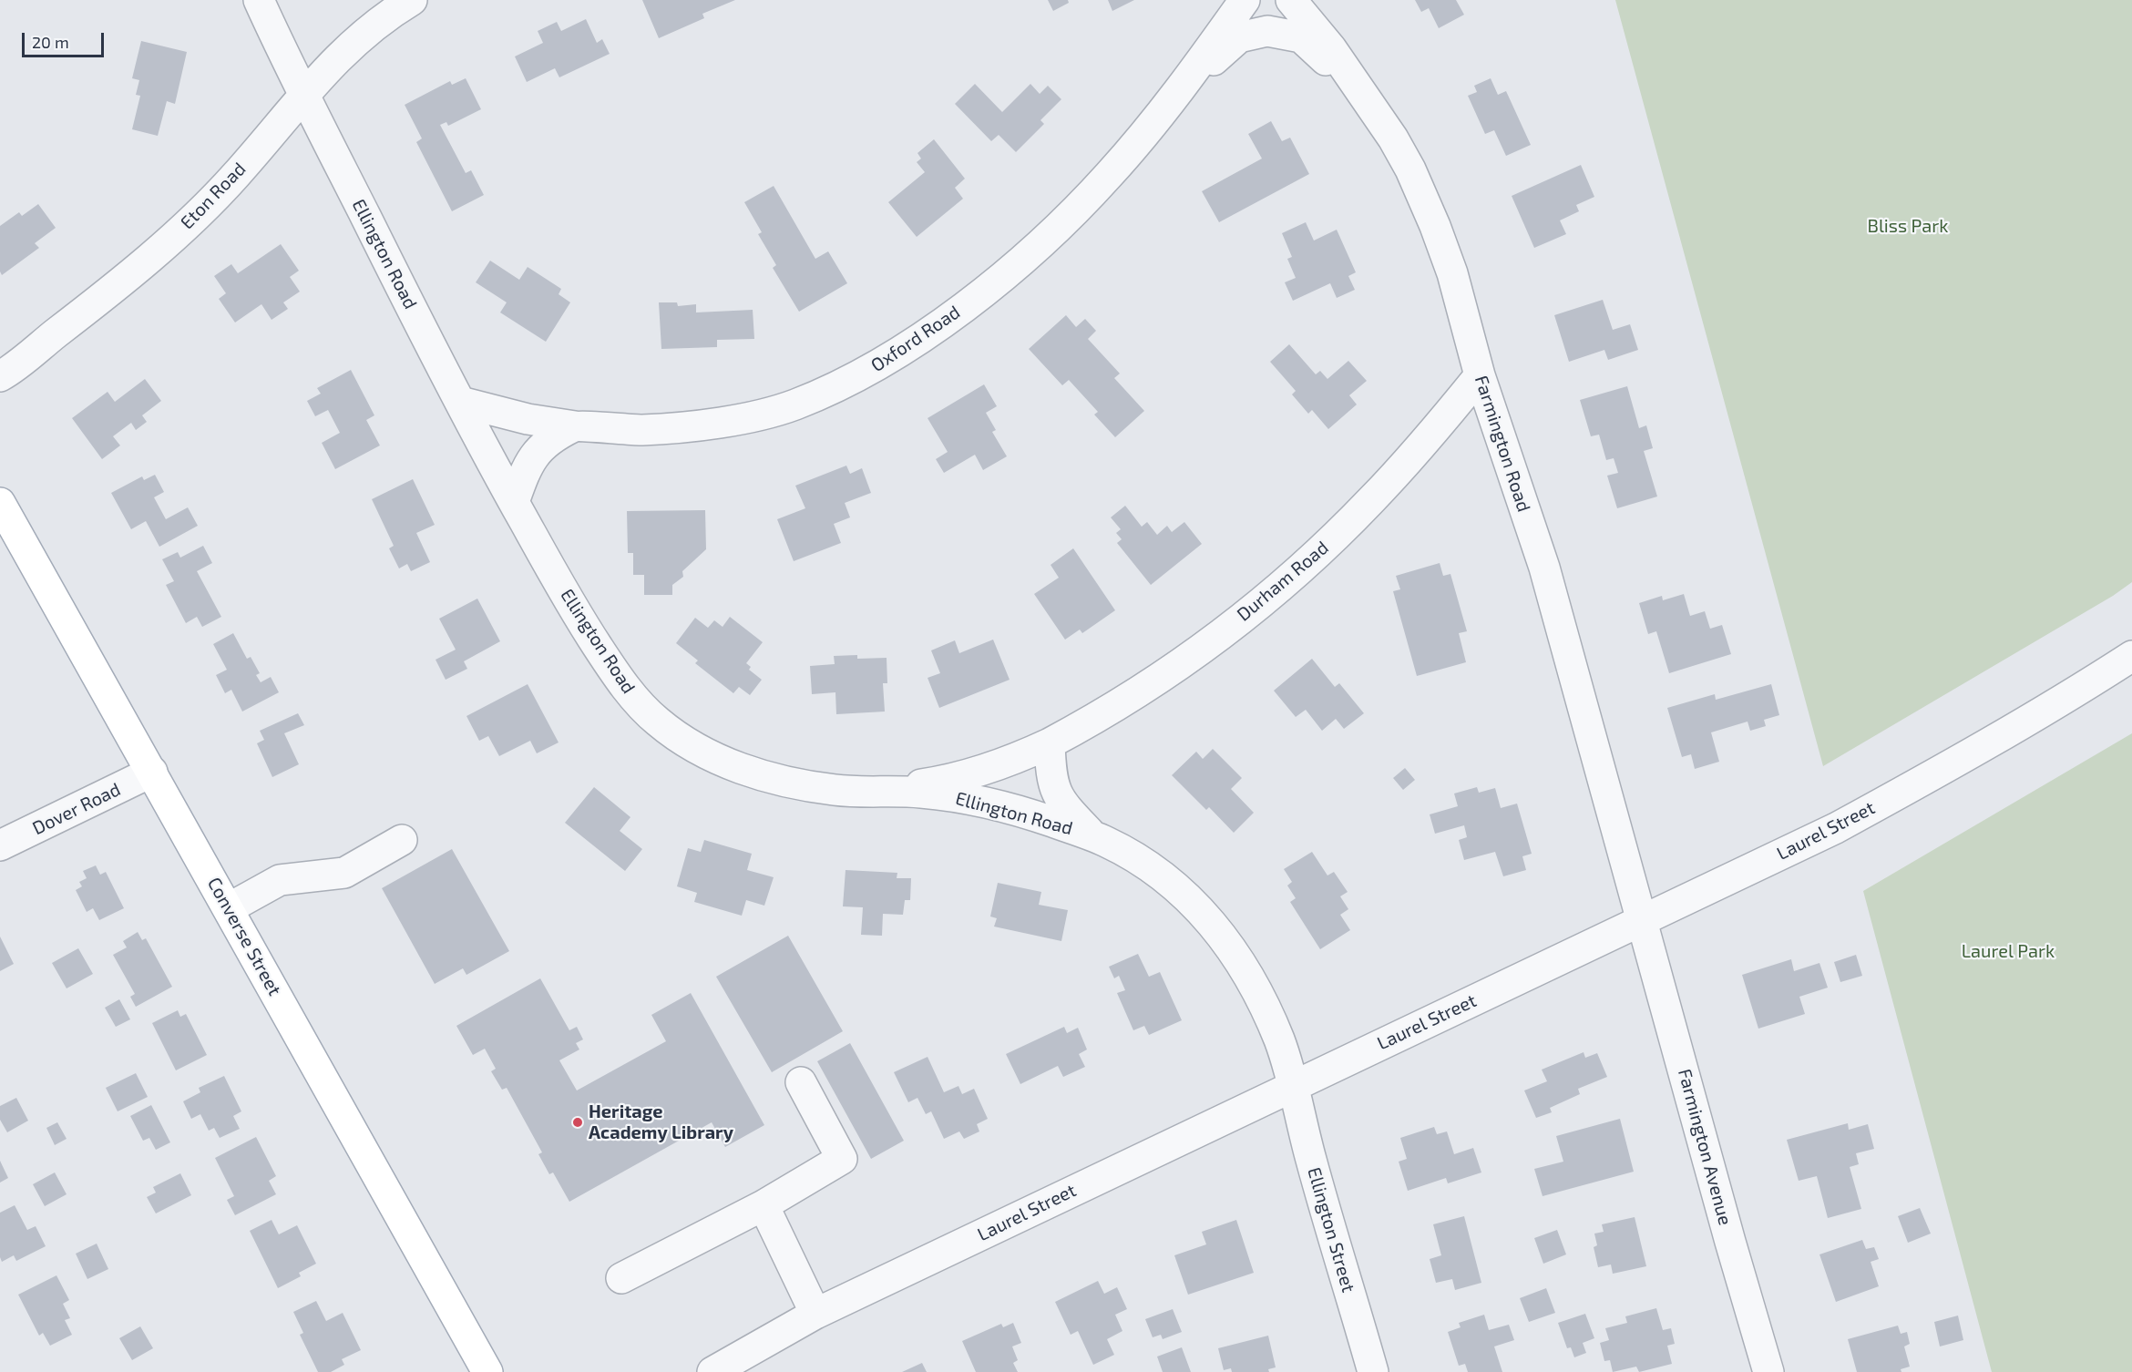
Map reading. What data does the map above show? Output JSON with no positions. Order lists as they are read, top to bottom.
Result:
{
  "streets": {
    "main road": ["Converse Street"],
    "street": [
      "Eton Road",
      "Ellington Road",
      "Oxford Road",
      "Farmington Road",
      "Durham Road",
      "Dover Road",
      "Laurel Street",
      "Farmington Avenue",
      "Ellington Street"
    ]
  },
  "crossings": [
    ["Eton Road", "Ellington Road"],
    ["Ellington Road", "Oxford Road"],
    ["Ellington Road", "Durham Road"],
    ["Ellington Road", "Laurel Street"],
    ["Ellington Road", "Ellington Street"],
    ["Oxford Road", "Farmington Road"],
    ["Farmington Road", "Durham Road"],
    ["Farmington Road", "Laurel Street"],
    ["Farmington Road", "Farmington Avenue"],
    ["Dover Road", "Converse Street"],
    ["Laurel Street", "Farmington Avenue"],
    ["Laurel Street", "Ellington Street"]
  ],
  "parks": ["Bliss Park", "Laurel Park"],
  "places": ["Heritage Academy Library"],
  "scale_bar": "20 m"
}
